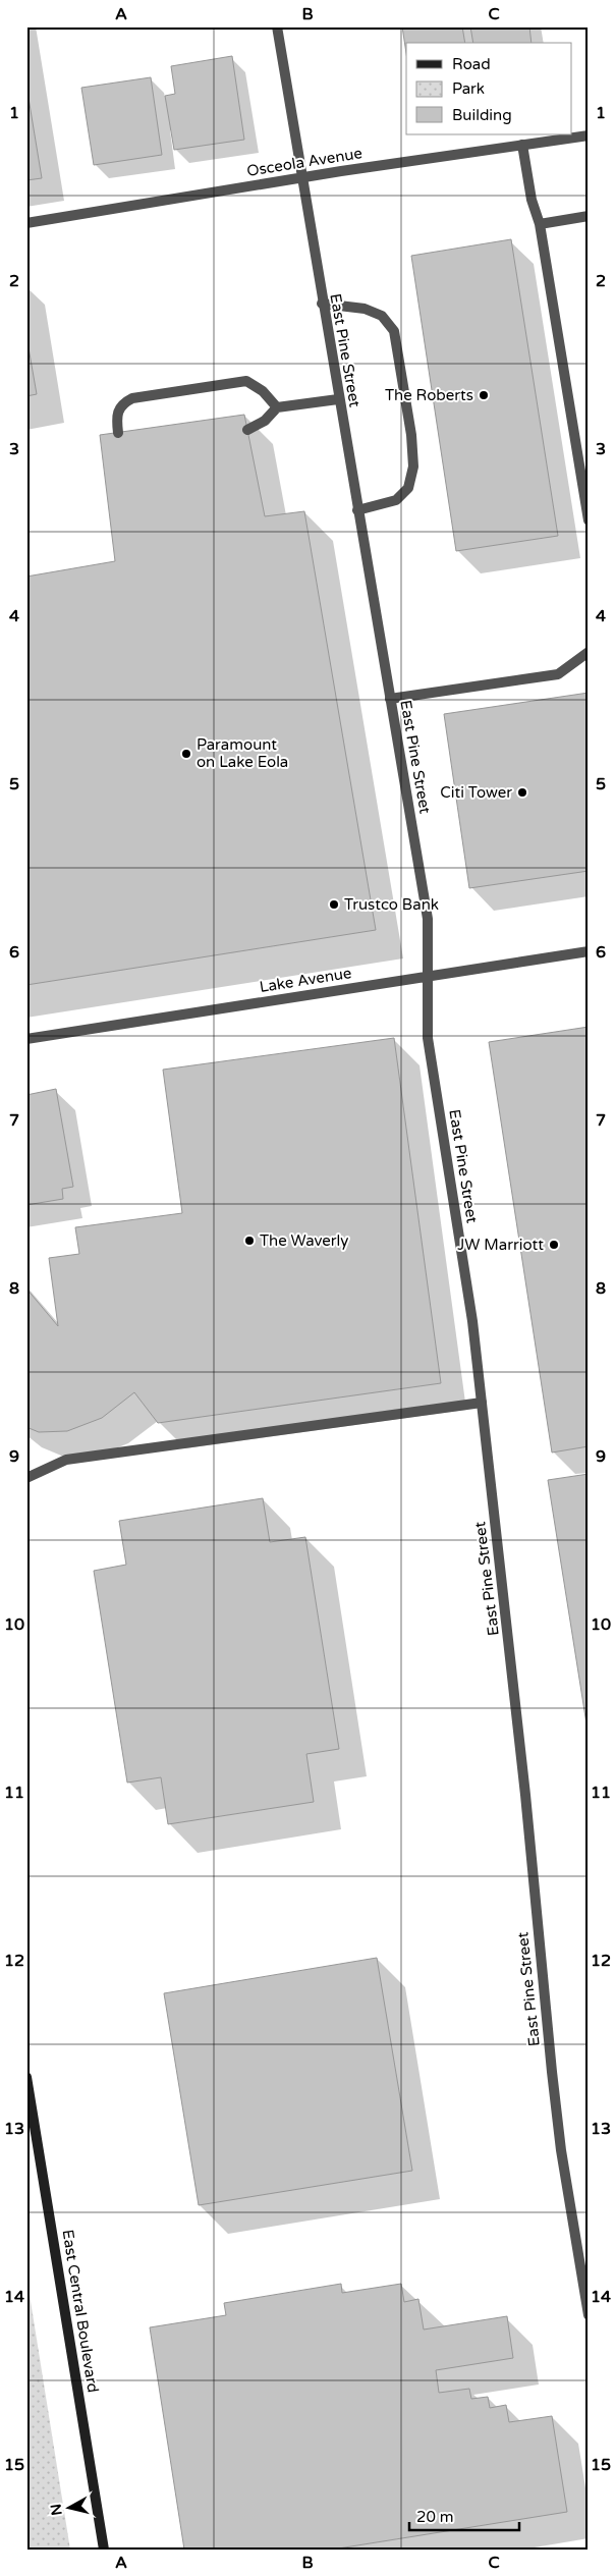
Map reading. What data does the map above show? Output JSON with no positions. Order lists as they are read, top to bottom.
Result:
{
  "streets": {
    "street": [
      "Osceola Avenue",
      "East Pine Street",
      "Lake Avenue",
      "East Central Boulevard"
    ]
  },
  "crossings": [
    ["Osceola Avenue", "East Pine Street"],
    ["East Pine Street", "Lake Avenue"]
  ],
  "places": [
    "The Roberts",
    "Paramount on Lake Eola",
    "Citi Tower",
    "Trustco Bank",
    "The Waverly",
    "JW Marriott"
  ],
  "legend": ["Road", "Park", "Building"],
  "scale_bar": "20 m",
  "north": "left",
  "grid": {
    "columns": ["A", "B", "C"],
    "rows": [
      "1",
      "2",
      "3",
      "4",
      "5",
      "6",
      "7",
      "8",
      "9",
      "10",
      "11",
      "12",
      "13",
      "14",
      "15"
    ]
  }
}
